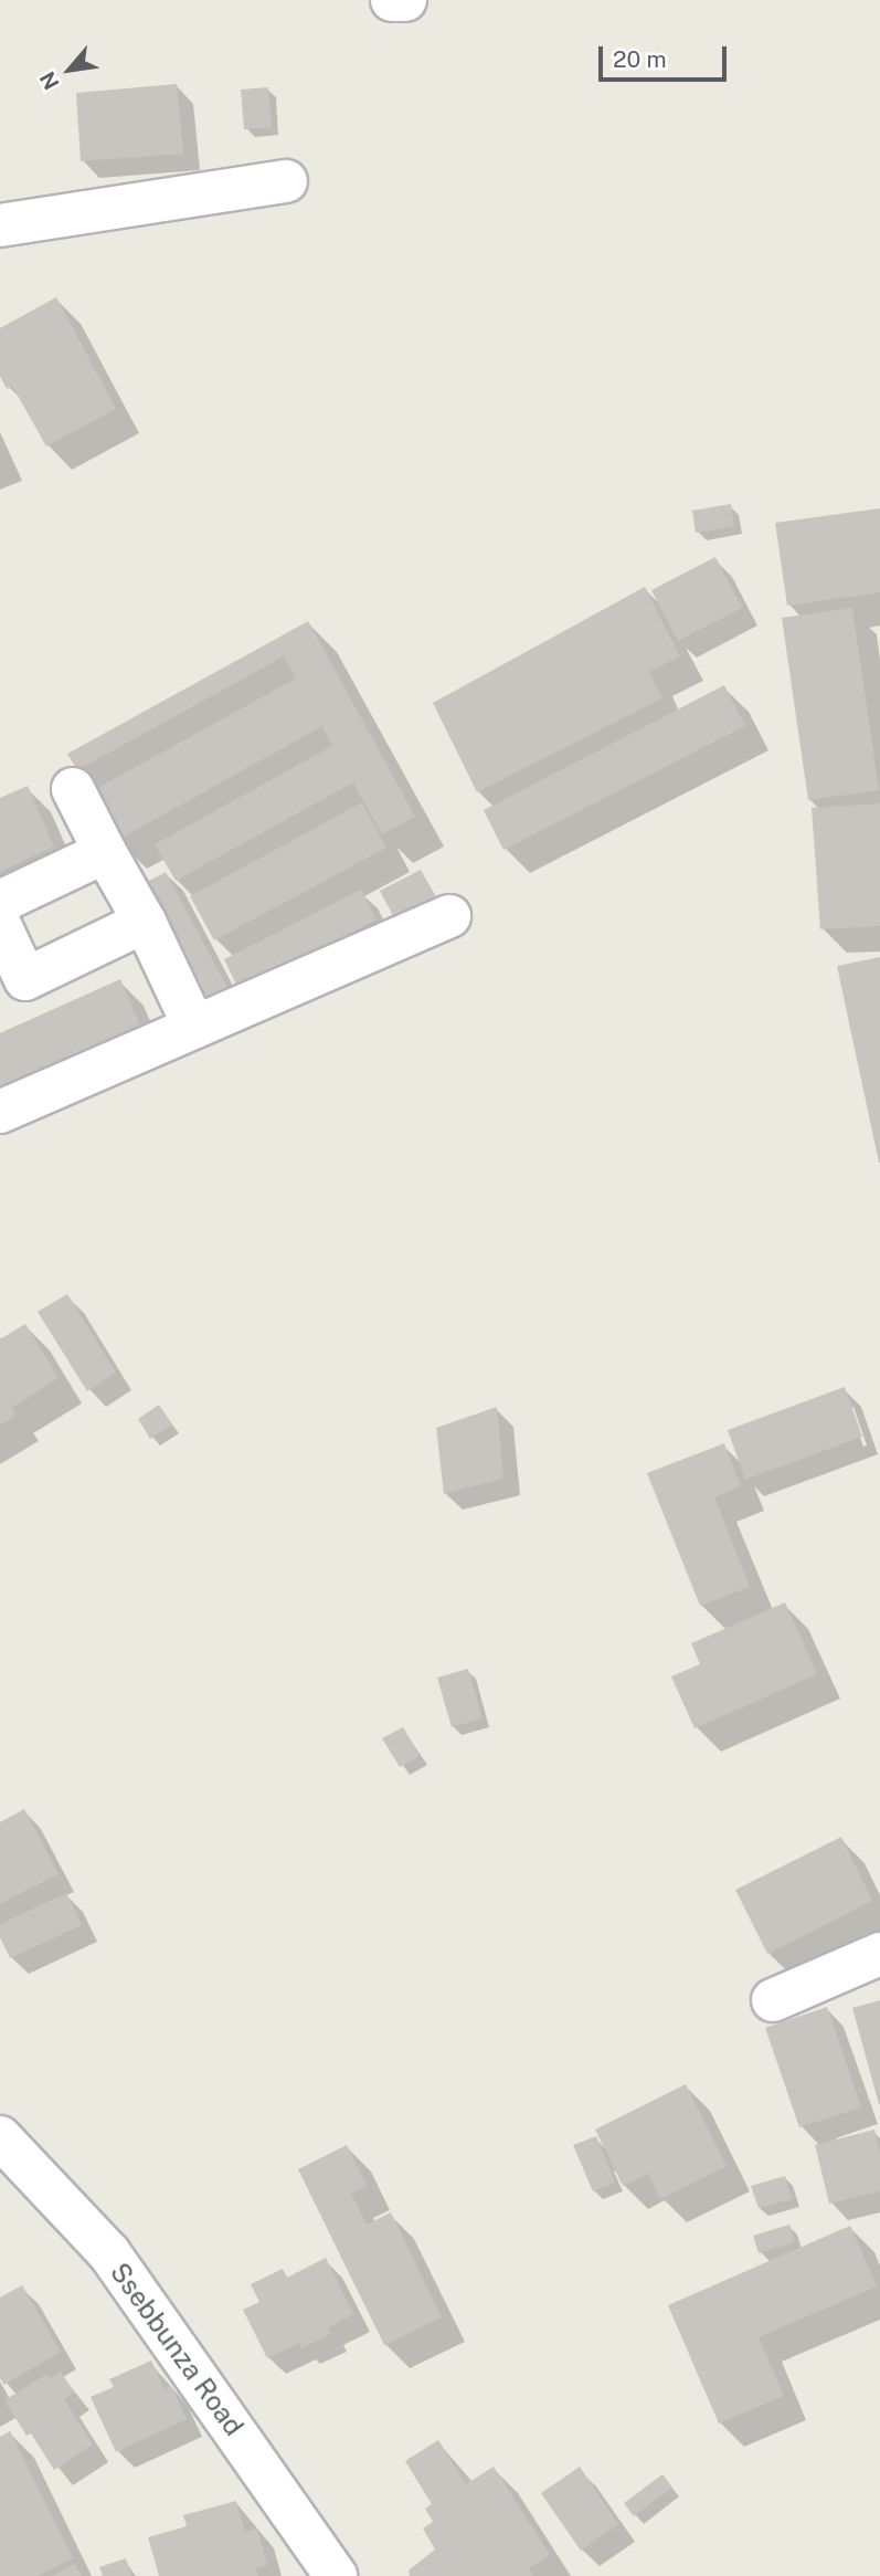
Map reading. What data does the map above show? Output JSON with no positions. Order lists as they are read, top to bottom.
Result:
{
  "streets": {
    "street": ["Ssebbunza Road"]
  },
  "scale_bar": "20 m",
  "north": "bottom left"
}
